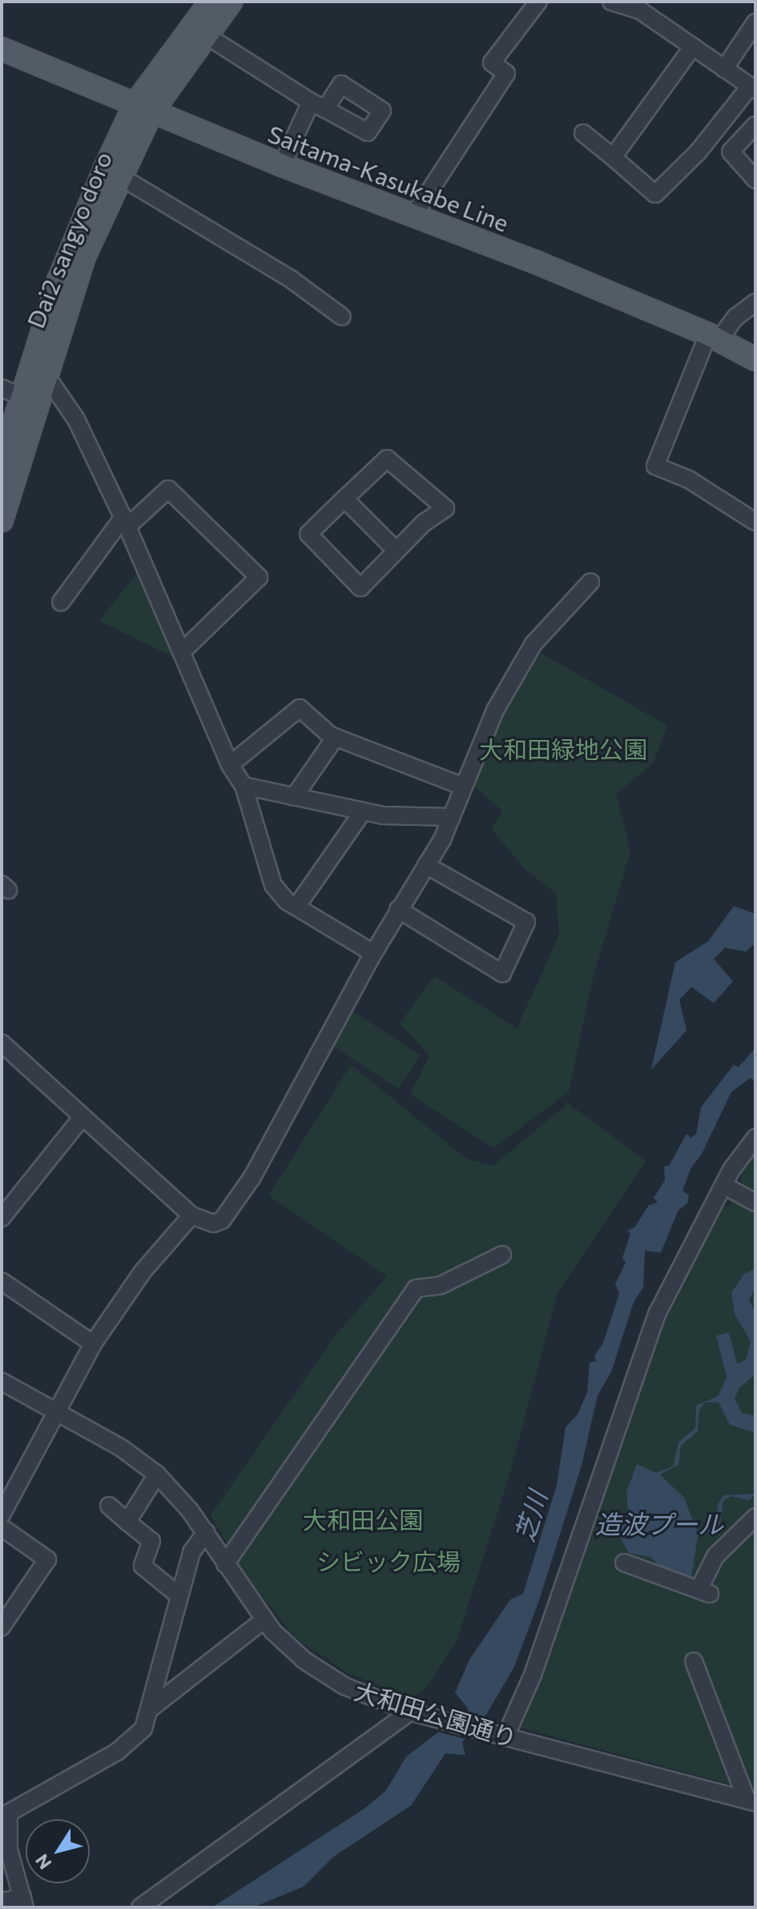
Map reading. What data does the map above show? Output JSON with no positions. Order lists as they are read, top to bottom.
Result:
{
  "streets": {
    "main road": ["Saitama-Kasukabe Line", "Dai2 sangyo doro"],
    "street": ["大和田公園通り"]
  },
  "crossings": [
    ["Saitama-Kasukabe Line", "Dai2 sangyo doro"]
  ],
  "water": ["芝川", "造波プール"],
  "parks": ["大和田緑地公園", "大和田公園", "シビック広場"],
  "north": "bottom left"
}
